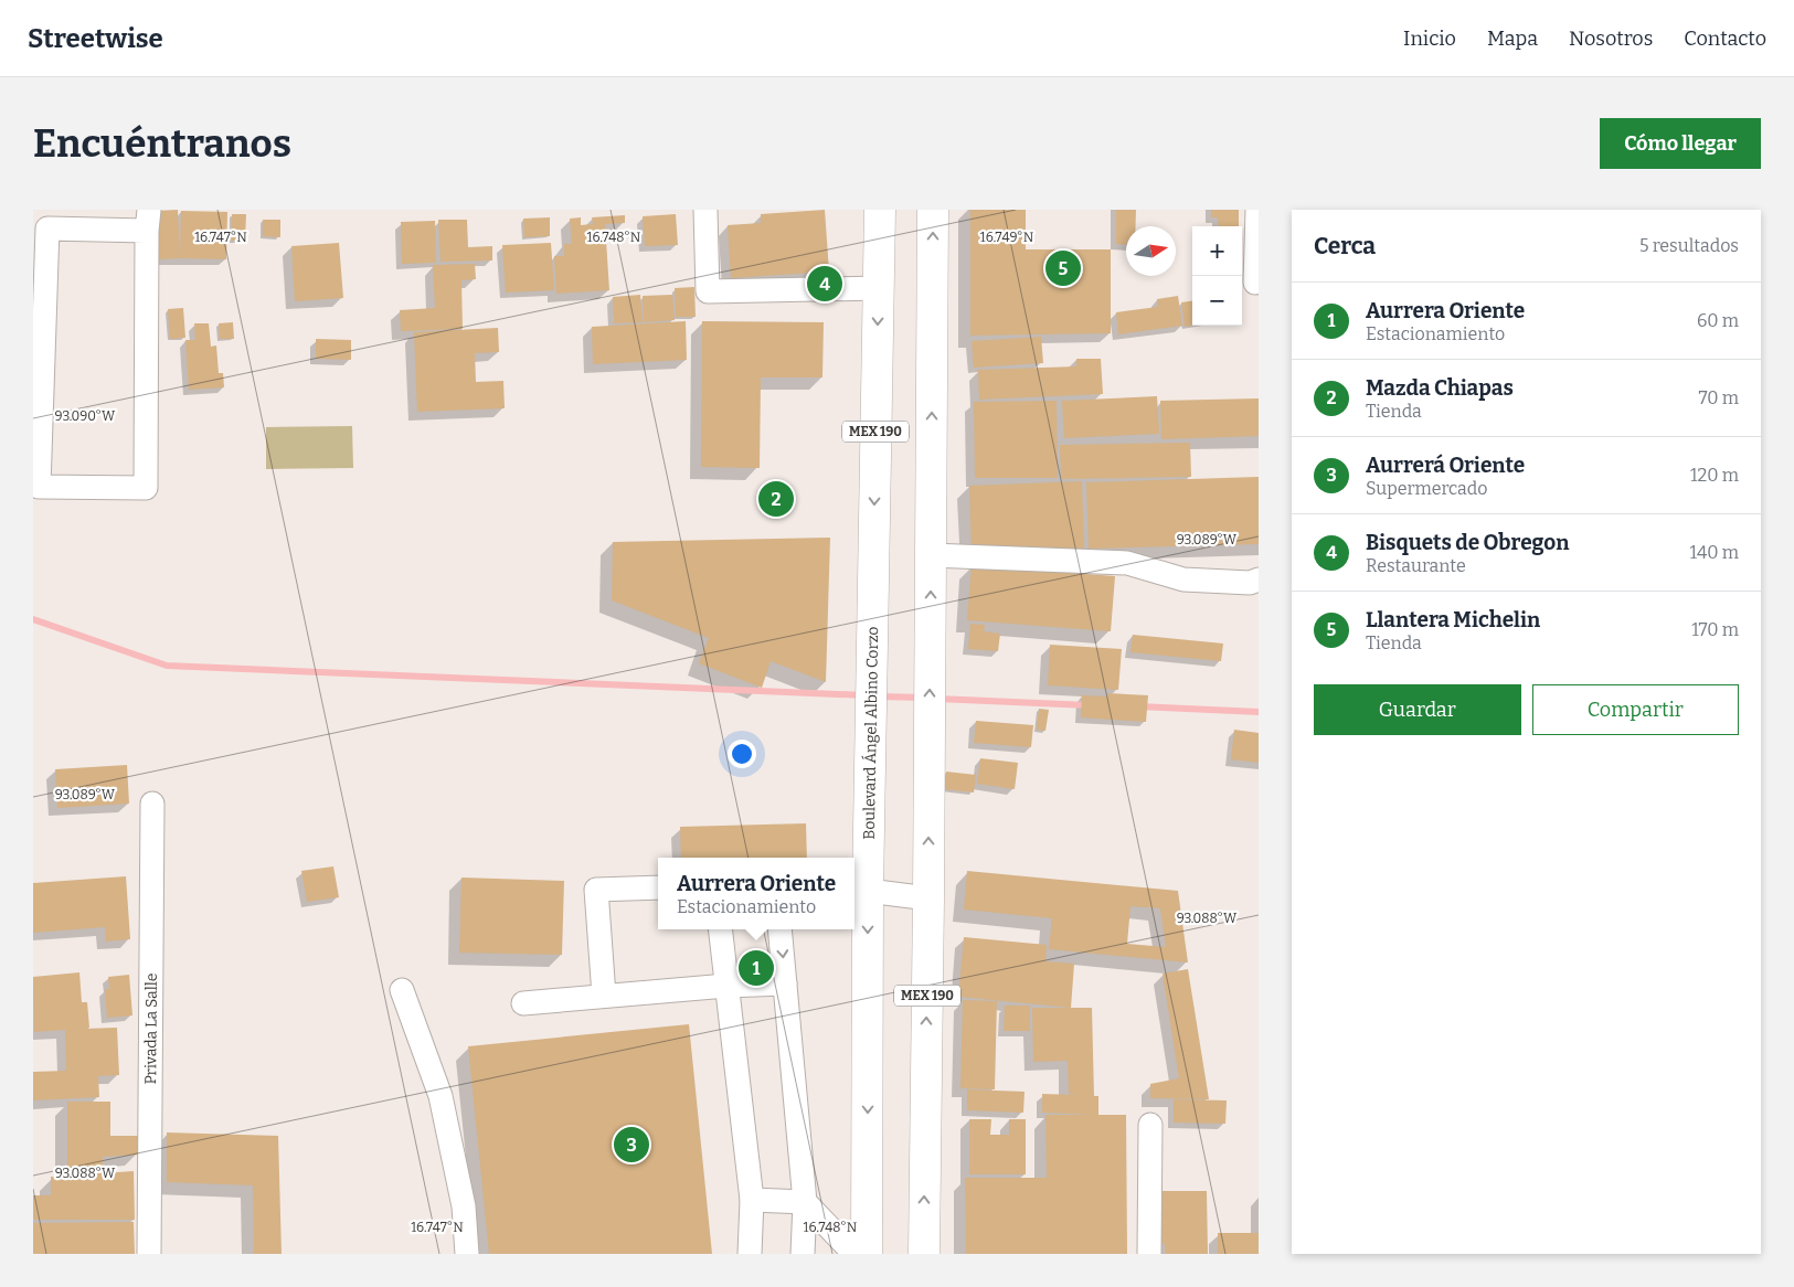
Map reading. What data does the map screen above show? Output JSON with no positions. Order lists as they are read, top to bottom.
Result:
{
  "streets": {
    "main road": ["MEX 190", "Boulevard Ángel Albino Corzo"],
    "street": ["Privada La Salle"]
  },
  "north": "right",
  "page": {
    "header": "Streetwise",
    "nav": [
      "Inicio",
      "Mapa",
      "Nosotros",
      "Contacto"
    ],
    "buttons": [
      "Cómo llegar",
      ["Guardar", "Compartir"]
    ],
    "title": "Encuéntranos",
    "heading": ["Cerca", "5 resultados"],
    "map_buttons": ["+", "−"],
    "pins": [
      "5",
      "4",
      "2",
      "1",
      "3"
    ],
    "list": [
      {
        "mark": "1",
        "name": "Aurrera Oriente",
        "note": "Estacionamiento",
        "value": "60 m"
      },
      {
        "mark": "2",
        "name": "Mazda Chiapas",
        "note": "Tienda",
        "value": "70 m"
      },
      {
        "mark": "3",
        "name": "Aurrerá Oriente",
        "note": "Supermercado",
        "value": "120 m"
      },
      {
        "mark": "4",
        "name": "Bisquets de Obregon",
        "note": "Restaurante",
        "value": "140 m"
      },
      {
        "mark": "5",
        "name": "Llantera Michelin",
        "note": "Tienda",
        "value": "170 m"
      }
    ],
    "popup": ["Aurrera Oriente", "Estacionamiento"]
  },
  "coordinates": [
    "16.747°N",
    "16.748°N",
    "16.749°N",
    "93.090°W",
    "93.089°W",
    "93.088°W"
  ]
}
